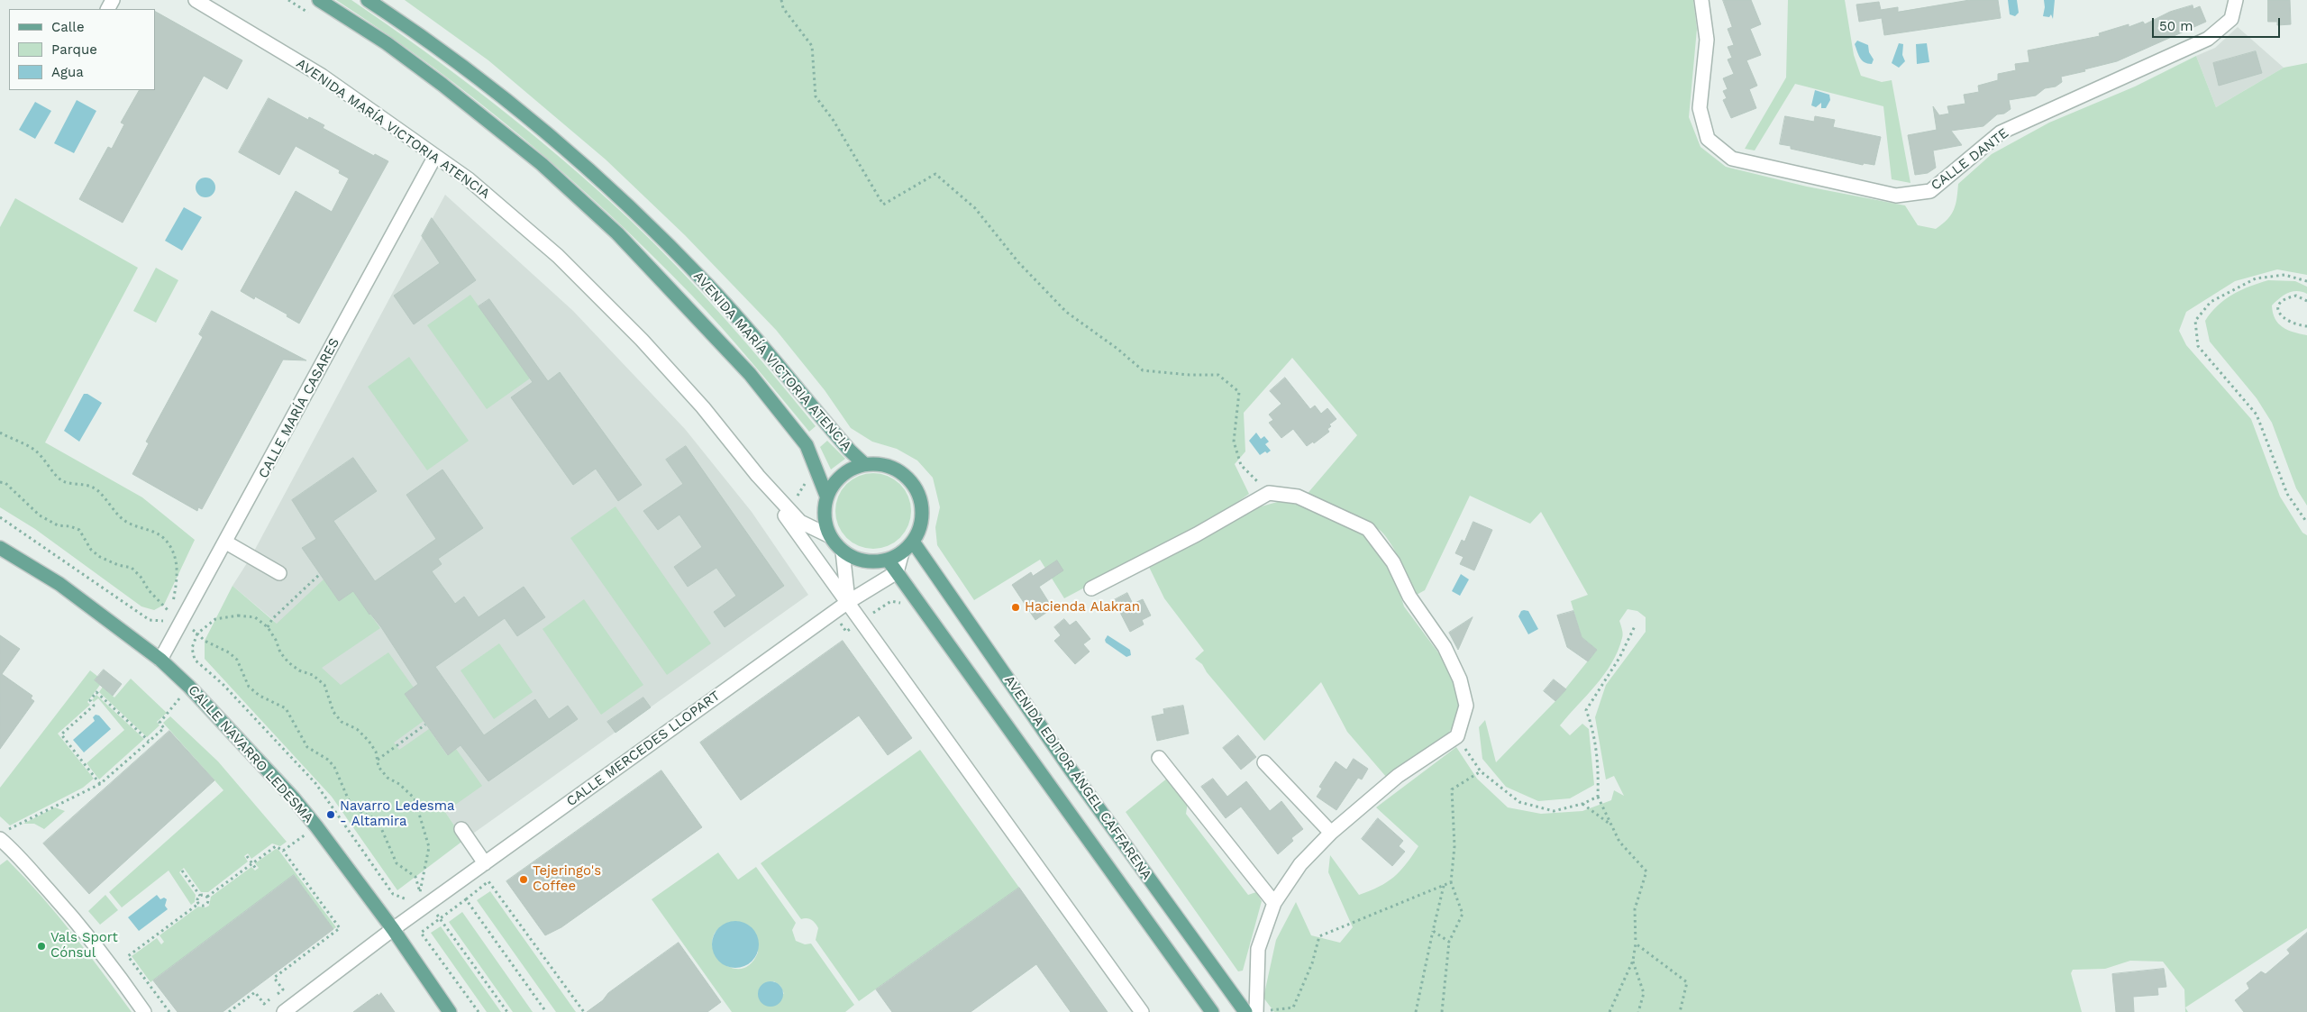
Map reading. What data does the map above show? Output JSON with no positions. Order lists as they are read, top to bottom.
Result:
{
  "streets": {
    "main road": ["AVENIDA MARÍA VICTORIA ATENCIA", "CALLE NAVARRO LEDESMA", "AVENIDA EDITOR ÁNGEL CAFFARENA"],
    "street": ["CALLE DANTE", "CALLE MARÍA CASARES", "CALLE MERCEDES LLOPART"]
  },
  "crossings": [
    ["AVENIDA MARÍA VICTORIA ATENCIA", "CALLE MARÍA CASARES"],
    ["AVENIDA MARÍA VICTORIA ATENCIA", "CALLE MERCEDES LLOPART"],
    ["AVENIDA MARÍA VICTORIA ATENCIA", "AVENIDA EDITOR ÁNGEL CAFFARENA"],
    ["CALLE MARÍA CASARES", "CALLE NAVARRO LEDESMA"],
    ["CALLE MERCEDES LLOPART", "CALLE NAVARRO LEDESMA"],
    ["CALLE MERCEDES LLOPART", "AVENIDA EDITOR ÁNGEL CAFFARENA"]
  ],
  "places": [
    "Hacienda Alakran",
    "Navarro Ledesma - Altamira",
    "Tejeringo's Coffee",
    "Vals Sport Cónsul"
  ],
  "legend": ["Calle", "Parque", "Agua"],
  "scale_bar": "50 m"
}
